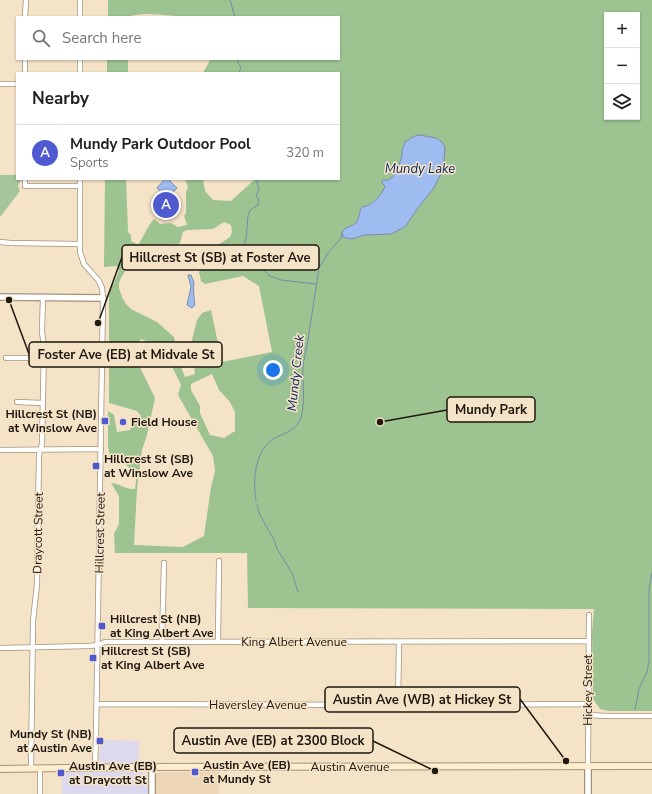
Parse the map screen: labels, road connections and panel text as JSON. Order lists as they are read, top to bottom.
{
  "streets": {
    "main road": ["Austin Avenue"],
    "street": [
      "Draycott Street",
      "Hillcrest Street",
      "King Albert Avenue",
      "Hickey Street",
      "Haversley Avenue"
    ]
  },
  "crossings": [
    ["Draycott Street", "King Albert Avenue"],
    ["Draycott Street", "Austin Avenue"],
    ["Hillcrest Street", "King Albert Avenue"],
    ["Hillcrest Street", "Haversley Avenue"],
    ["Hillcrest Street", "Austin Avenue"],
    ["King Albert Avenue", "Hickey Street"],
    ["Hickey Street", "Haversley Avenue"],
    ["Hickey Street", "Austin Avenue"]
  ],
  "water": ["Mundy Lake", "Mundy Creek"],
  "places": {
    "other": [
      "Foster Ave (EB) at Midvale St",
      "Hillcrest St (SB) at Foster Ave",
      "Field House",
      "Mundy Park",
      "Austin Ave (WB) at Hickey St",
      "Austin Ave (EB) at 2300 Block"
    ],
    "transit": [
      "Hillcrest St (NB) at Winslow Ave",
      "Hillcrest St (SB) at Winslow Ave",
      "Hillcrest St (NB) at King Albert Ave",
      "Hillcrest St (SB) at King Albert Ave",
      "Mundy St (NB) at Austin Ave",
      "Austin Ave (EB) at Mundy St",
      "Austin Ave (EB) at Draycott St"
    ]
  },
  "page": {
    "map_buttons": ["+", "−"],
    "search": "Search here",
    "heading": "Nearby",
    "list": [
      {
        "mark": "A",
        "name": "Mundy Park Outdoor Pool",
        "note": "Sports",
        "value": "320 m"
      }
    ],
    "pins": "A"
  }
}
